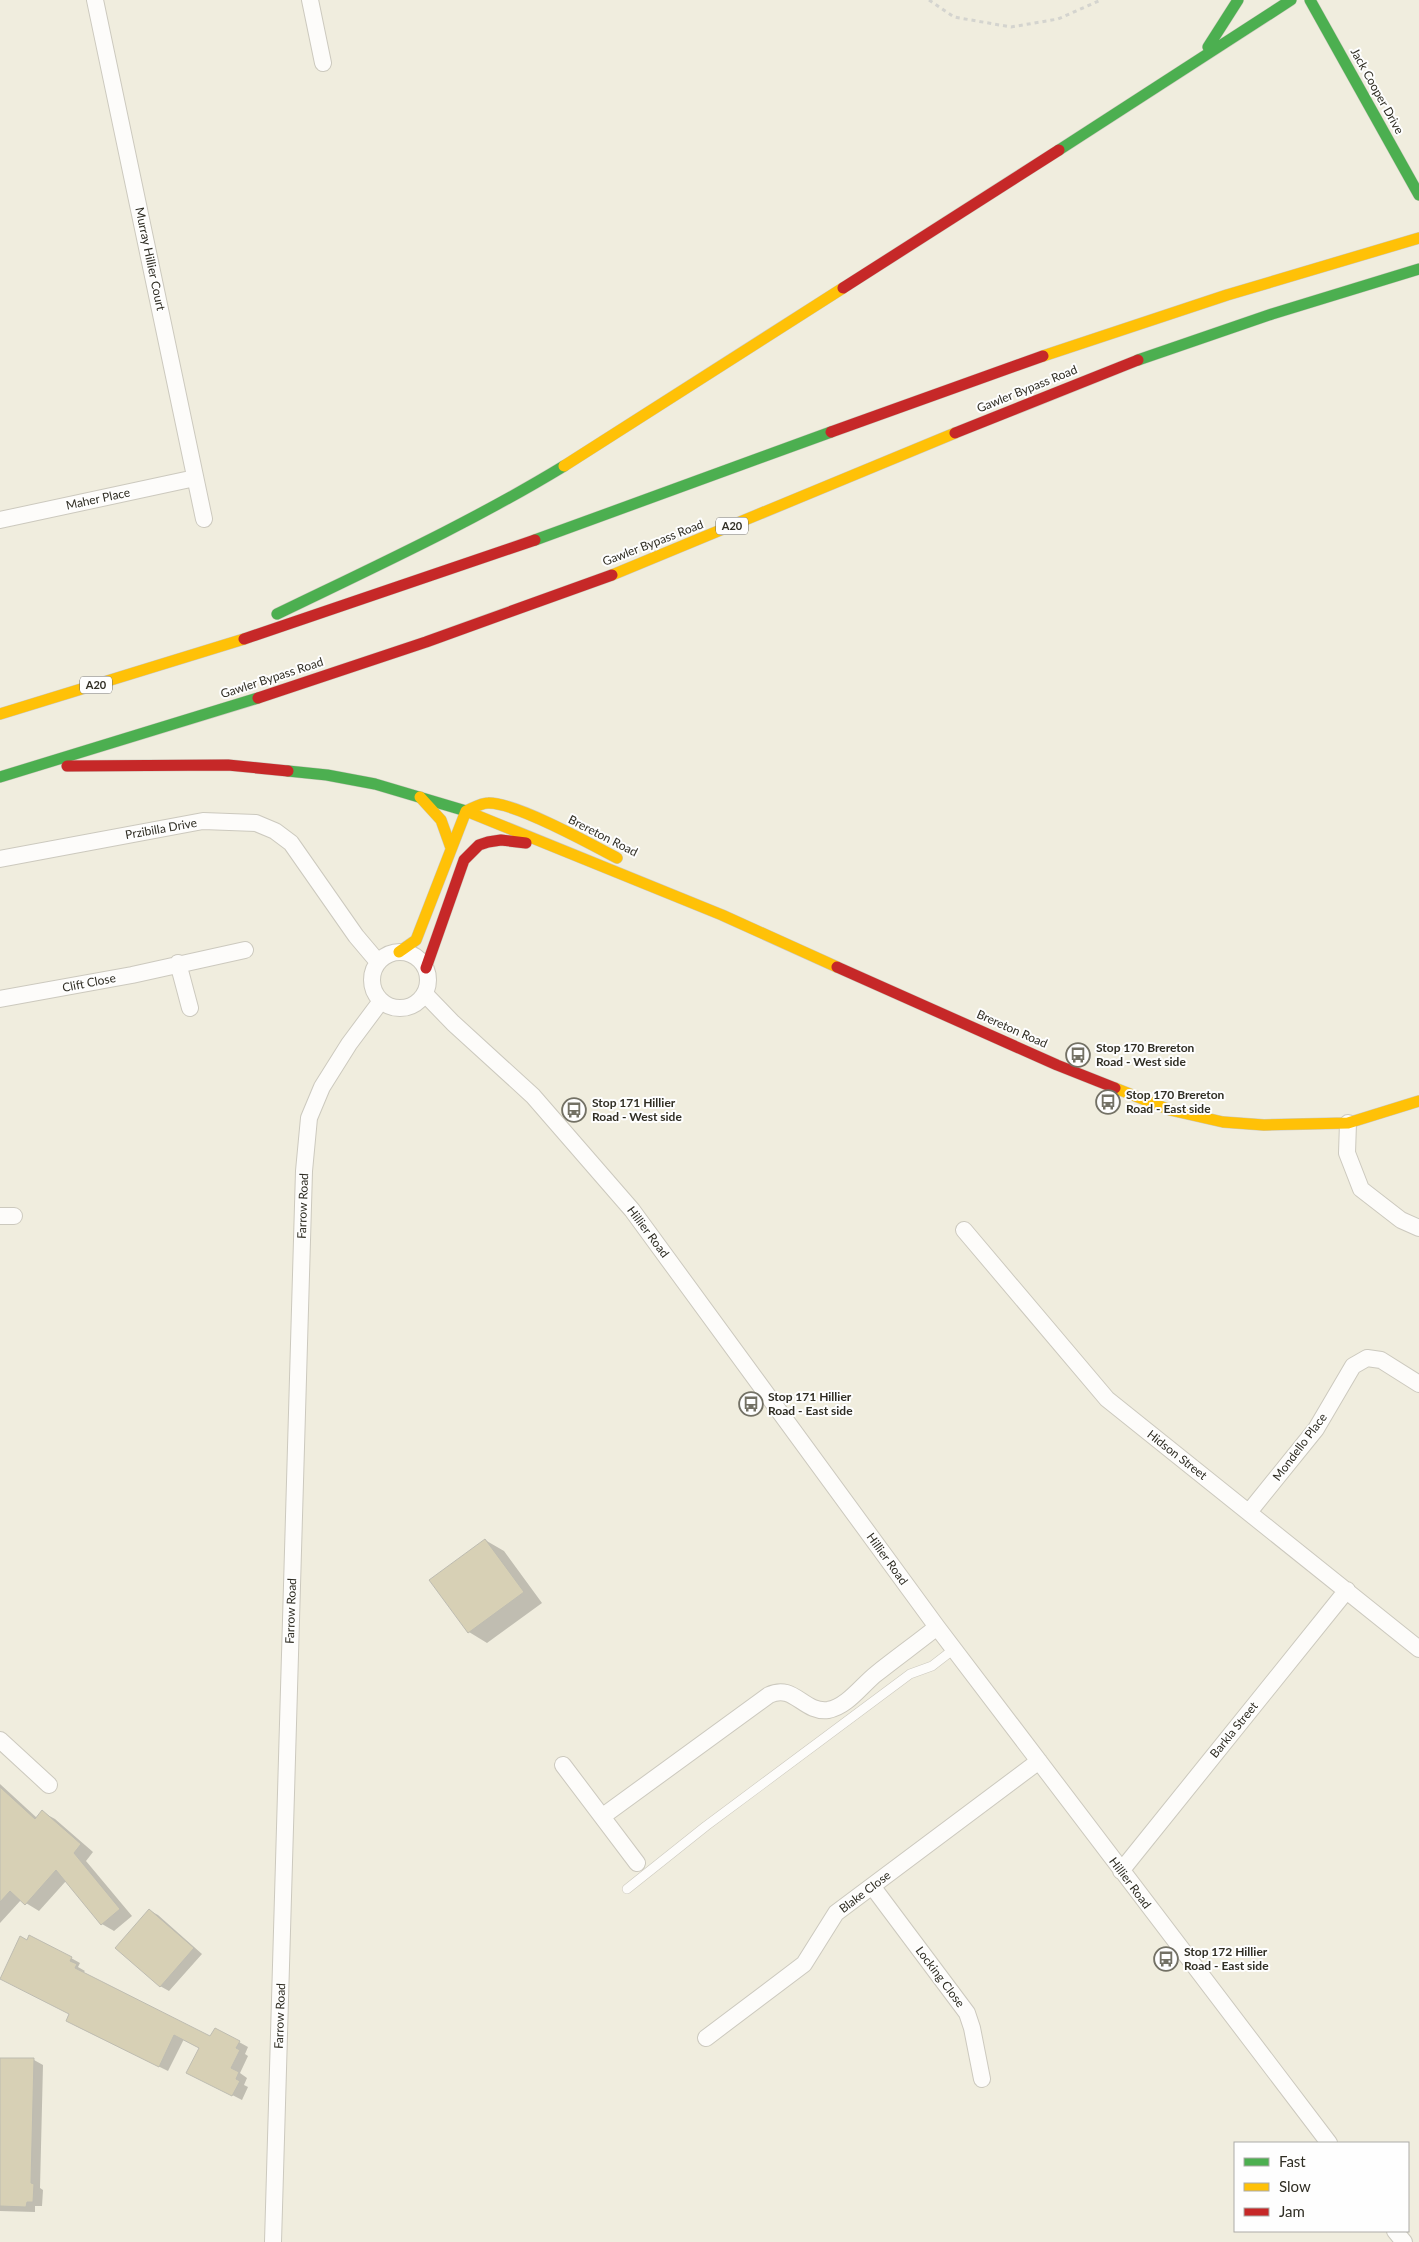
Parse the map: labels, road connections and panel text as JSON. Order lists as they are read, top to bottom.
{
  "streets": {
    "main road": [
      "Jack Cooper Drive",
      "Gawler Bypass Road",
      "A20",
      "Brereton Road"
    ],
    "street": [
      "Murray Hillier Court",
      "Maher Place",
      "Przibilla Drive",
      "Clift Close",
      "Farrow Road",
      "Hillier Road",
      "Mondello Place",
      "Hidson Street",
      "Barkla Street",
      "Blake Close",
      "Locking Close"
    ]
  },
  "crossings": [
    ["Murray Hillier Court", "Maher Place"],
    ["Przibilla Drive", "Brereton Road"],
    ["Przibilla Drive", "Farrow Road"],
    ["Przibilla Drive", "Hillier Road"],
    ["Brereton Road", "Farrow Road"],
    ["Brereton Road", "Hillier Road"],
    ["Farrow Road", "Hillier Road"],
    ["Hillier Road", "Barkla Street"],
    ["Hillier Road", "Blake Close"],
    ["Mondello Place", "Hidson Street"],
    ["Hidson Street", "Barkla Street"],
    ["Blake Close", "Locking Close"]
  ],
  "places": {
    "bus stop": [
      "Stop 170 Brereton Road - West side",
      "Stop 170 Brereton Road - East side",
      "Stop 171 Hillier Road - West side",
      "Stop 171 Hillier Road - East side",
      "Stop 172 Hillier Road - East side"
    ]
  },
  "legend": ["Fast", "Slow", "Jam"]
}
